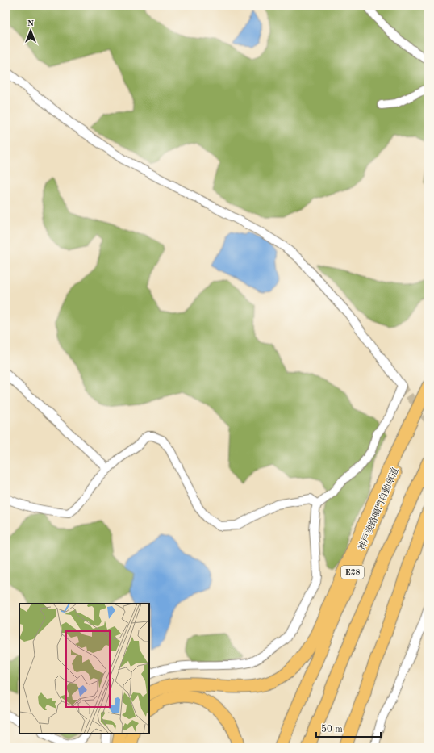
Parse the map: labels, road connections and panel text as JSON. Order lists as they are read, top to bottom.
{
  "streets": {
    "highway": ["神戸淡路鳴門自動車道", "E28"]
  },
  "scale_bar": "50 m",
  "north": "top"
}
